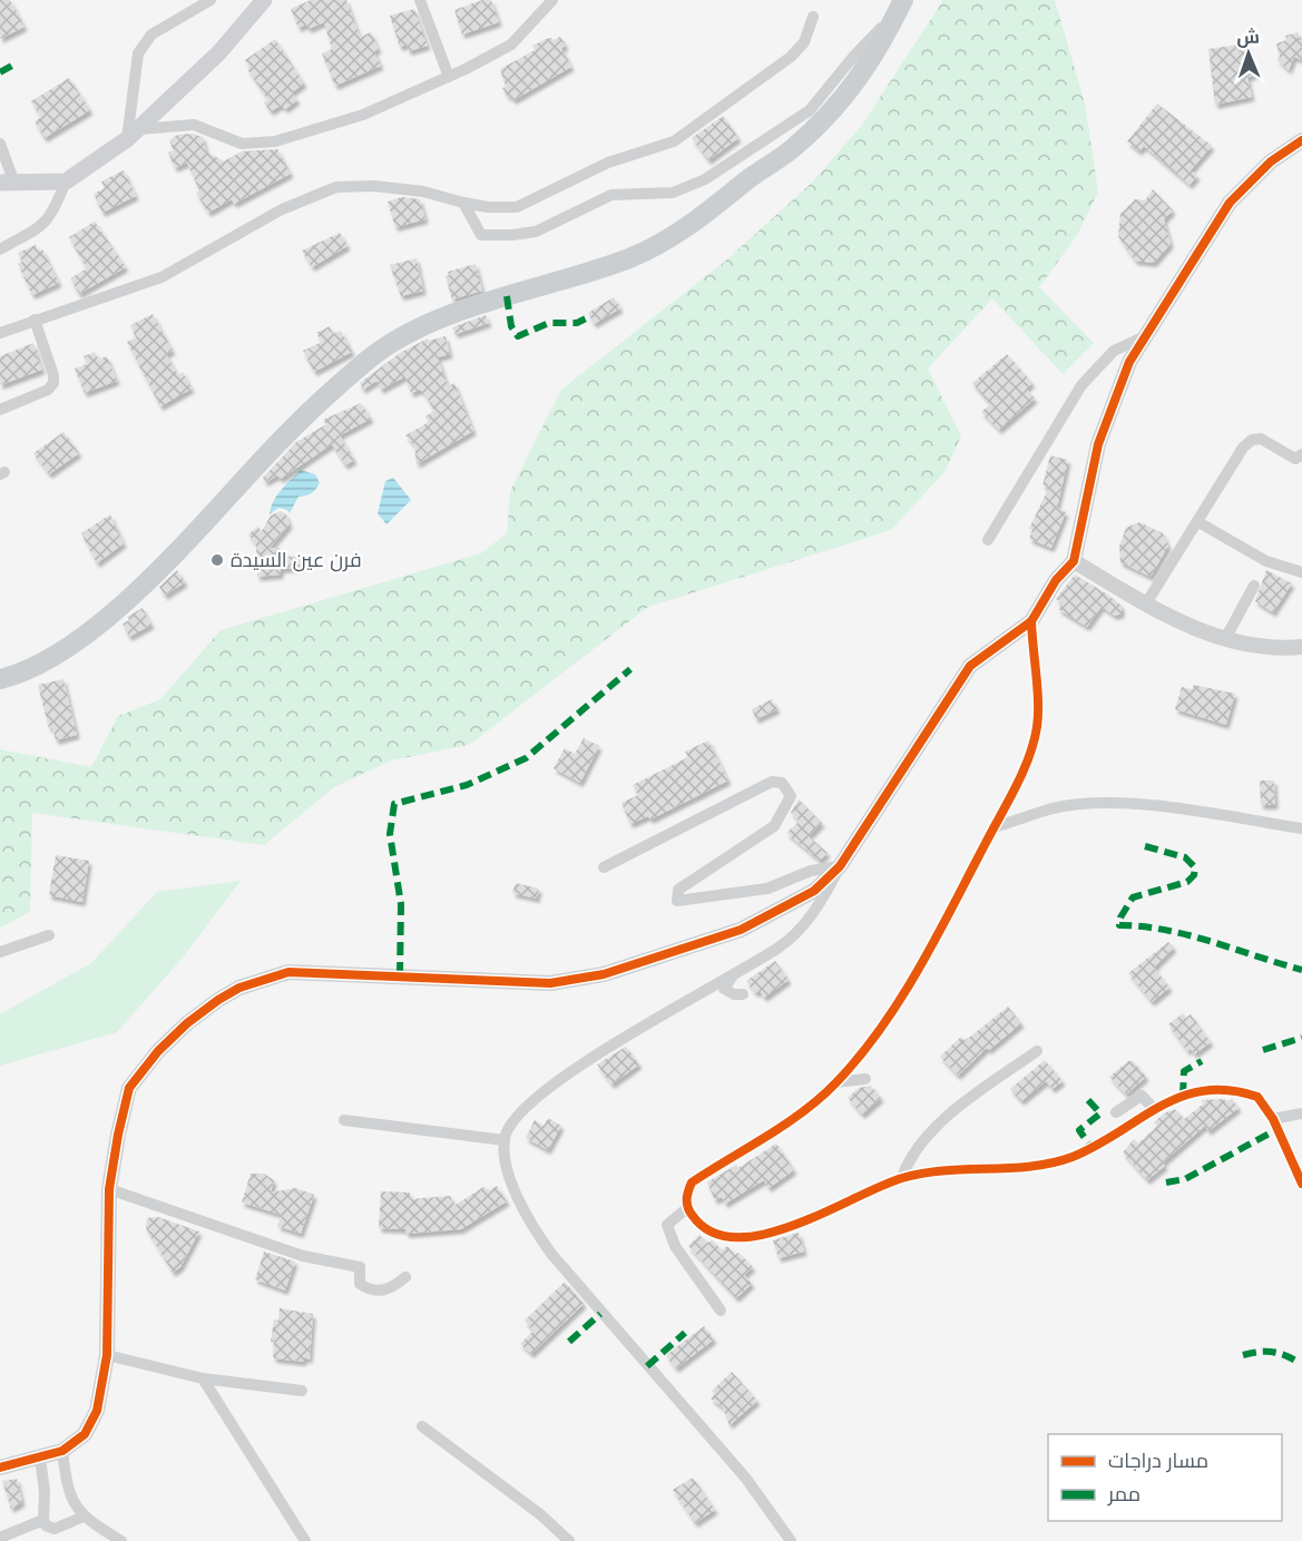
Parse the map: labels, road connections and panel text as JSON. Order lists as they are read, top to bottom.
{
  "places": ["فرن عين السيدة"],
  "legend": ["مسار دراجات", "ممر"],
  "north": "top"
}
